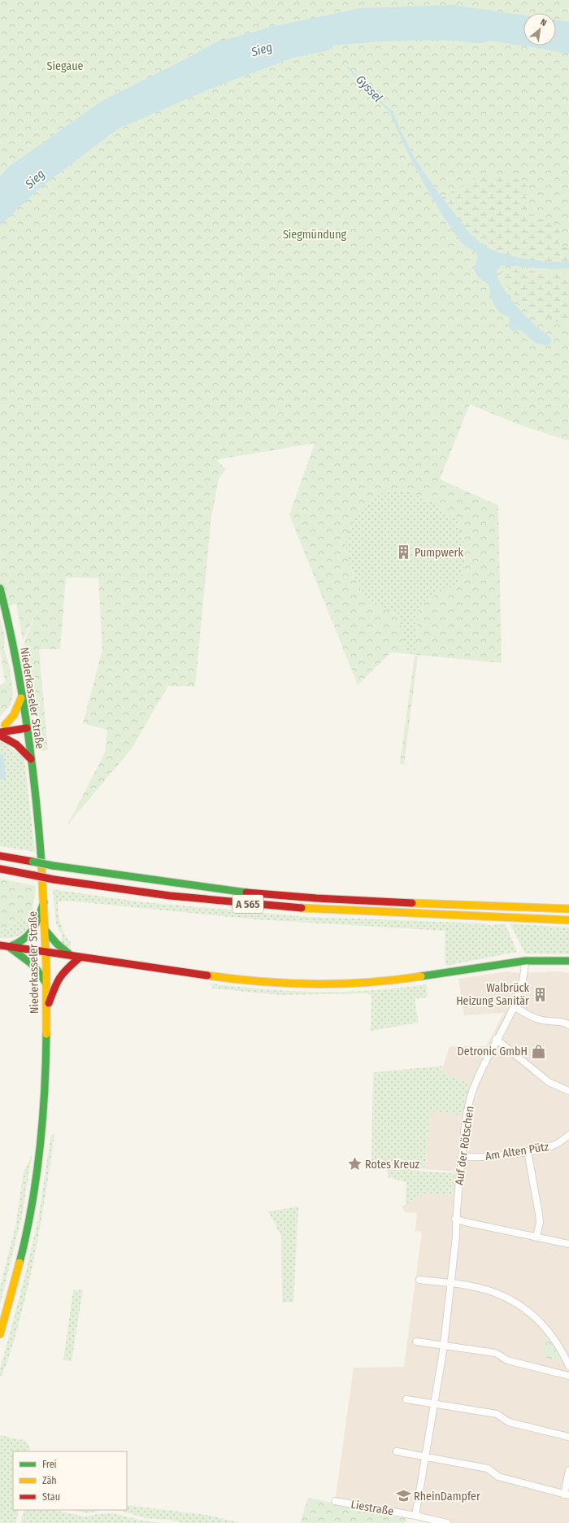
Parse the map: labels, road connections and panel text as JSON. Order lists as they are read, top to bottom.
{
  "streets": {
    "main road": ["Niederkasseler Straße", "A 565"],
    "street": ["Auf der Rötschen", "Am Alten Pütz", "Liestraße"]
  },
  "crossings": [
    ["Auf der Rötschen", "Am Alten Pütz"],
    ["Auf der Rötschen", "Liestraße"]
  ],
  "water": ["Sieg", "Gyssel"],
  "parks": ["Siegaue", "Siegmündung"],
  "places": {
    "building": ["Pumpwerk", "Walbrück Heizung Sanitär"],
    "shop": ["Detronic GmbH"],
    "place": ["Rotes Kreuz"],
    "school or university": ["RheinDampfer"]
  },
  "legend": ["Frei", "Zäh", "Stau"],
  "north": "top right"
}
